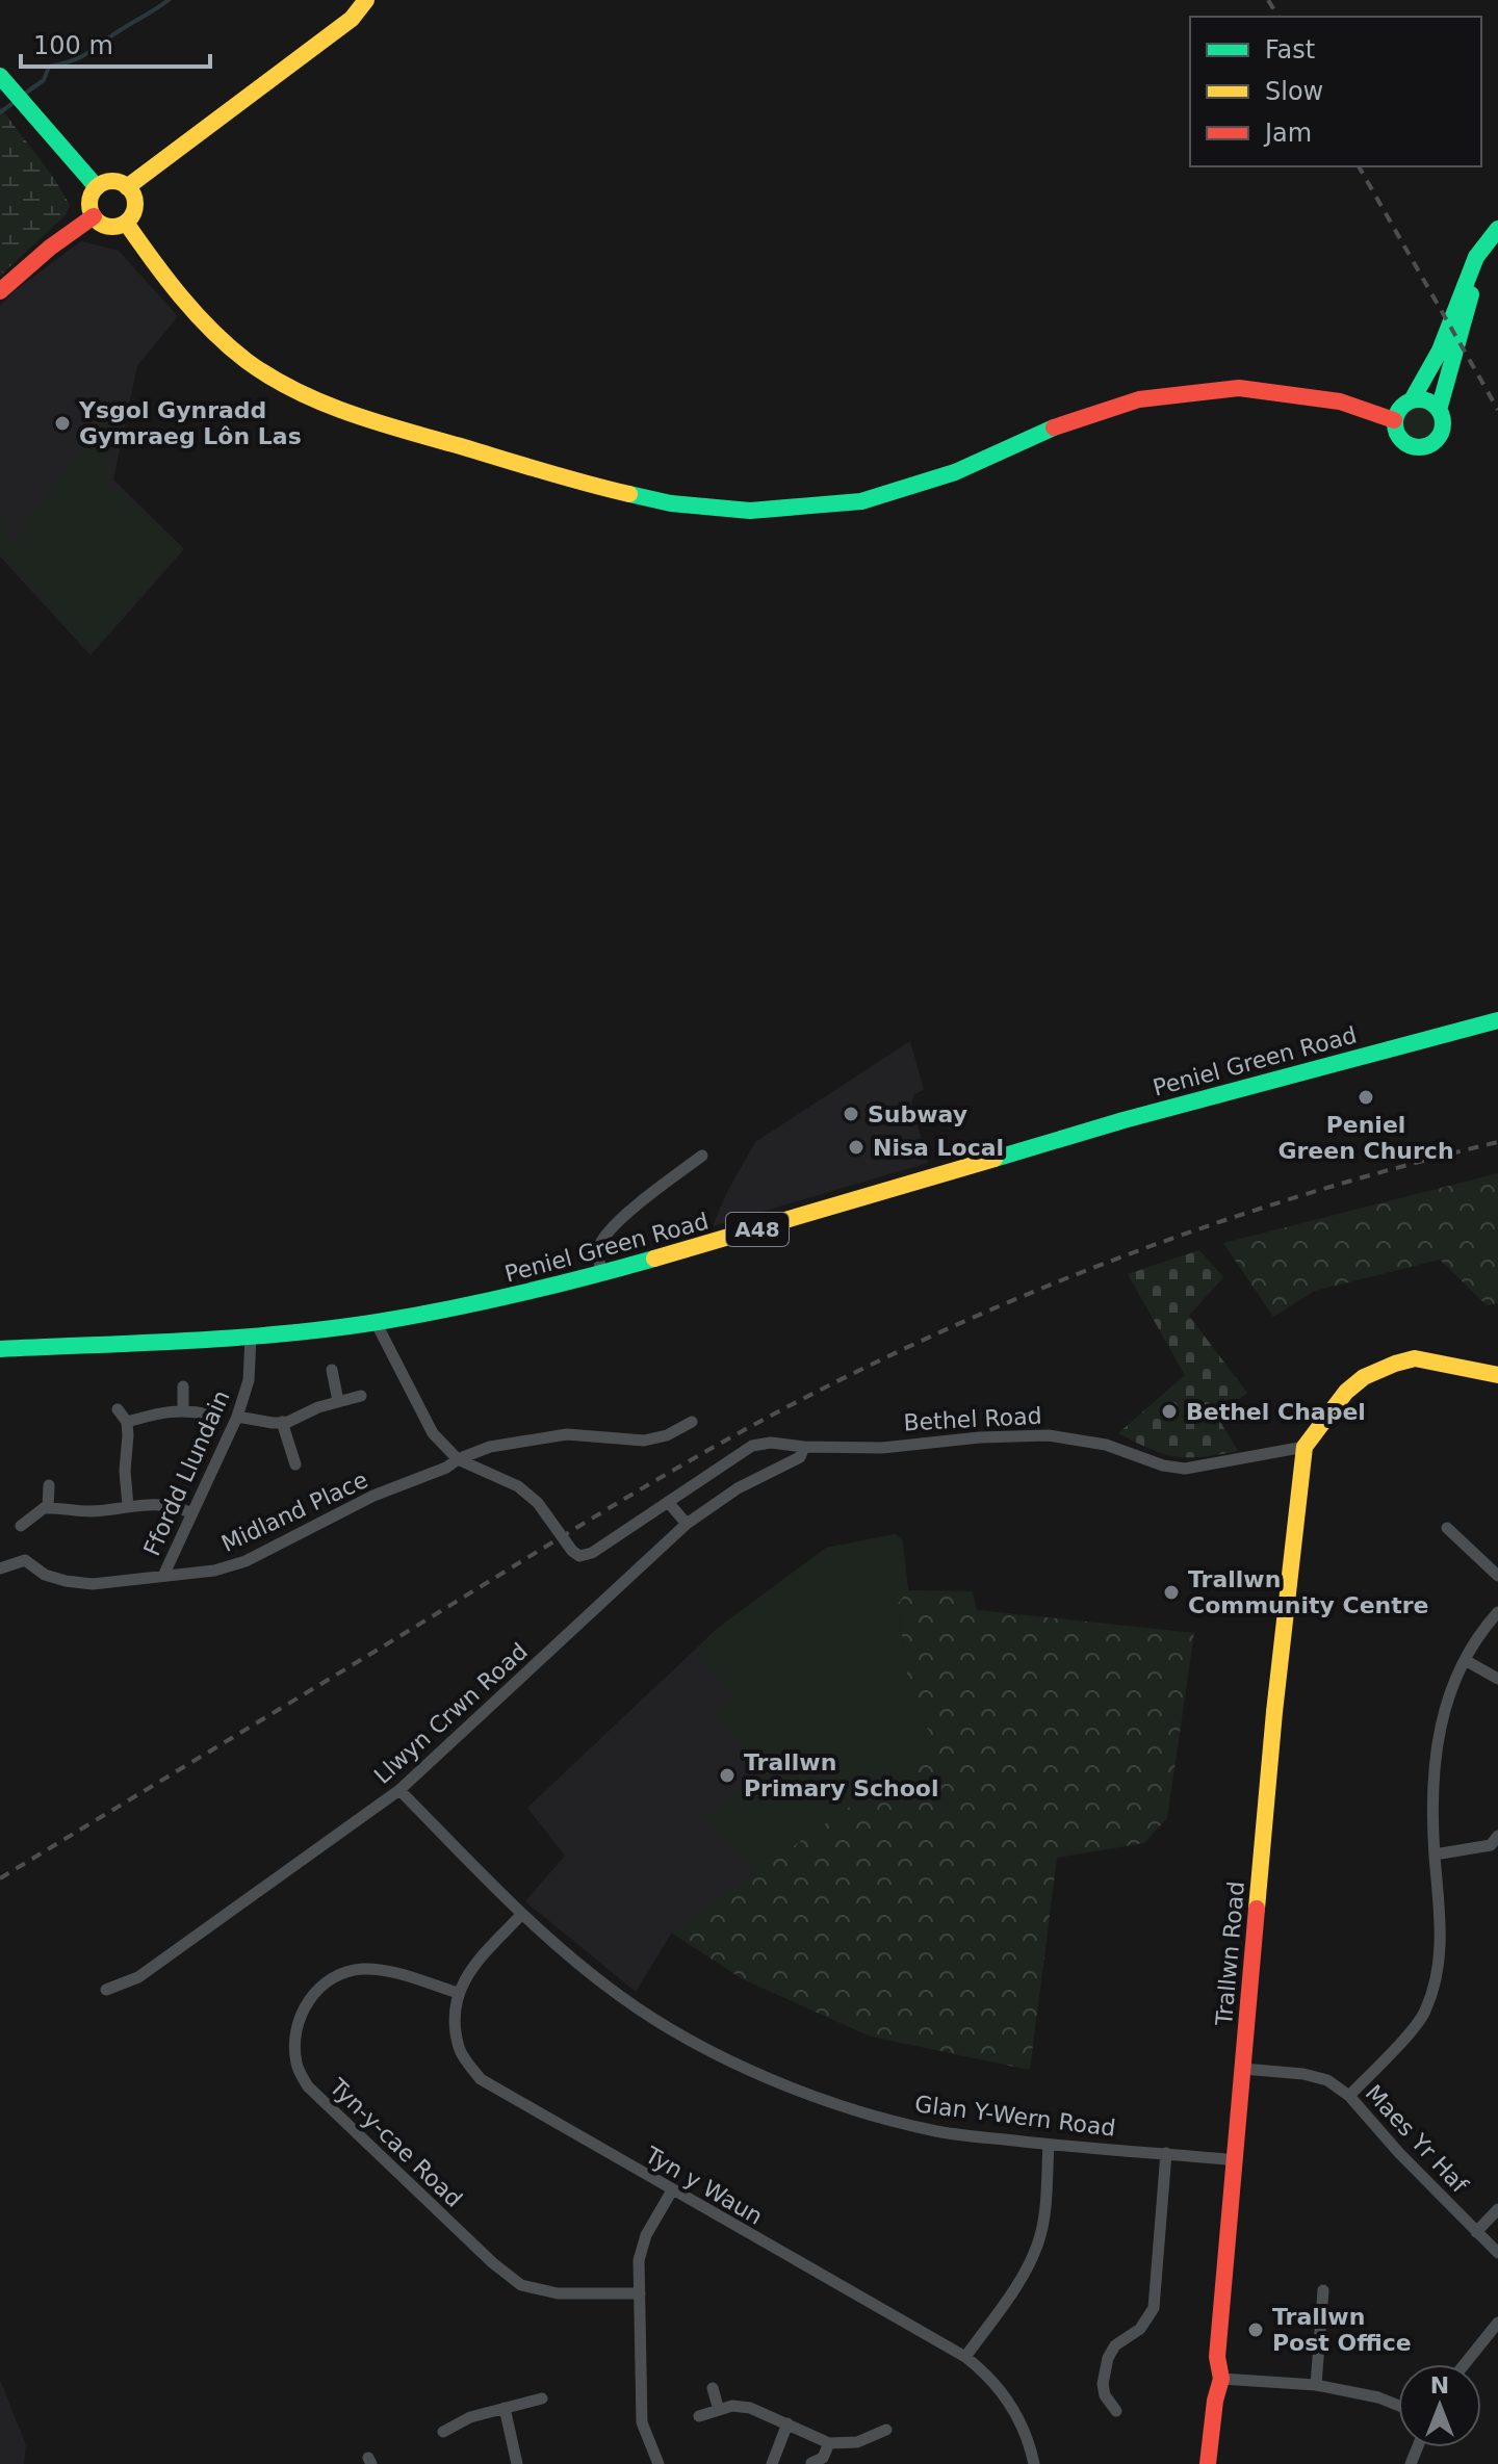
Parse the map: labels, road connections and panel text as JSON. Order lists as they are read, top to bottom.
{
  "streets": {
    "main road": ["Peniel Green Road", "A48", "Trallwn Road"],
    "street": [
      "Bethel Road",
      "Ffordd Llundain",
      "Midland Place",
      "Llwyn Crwn Road",
      "Glan Y-Wern Road",
      "Maes Yr Haf",
      "Tyn-y-cae Road",
      "Tyn y Waun"
    ]
  },
  "crossings": [
    ["Peniel Green Road", "Ffordd Llundain"],
    ["Bethel Road", "Midland Place"],
    ["Bethel Road", "Llwyn Crwn Road"],
    ["Bethel Road", "Trallwn Road"],
    ["Ffordd Llundain", "Midland Place"],
    ["Llwyn Crwn Road", "Glan Y-Wern Road"],
    ["Trallwn Road", "Glan Y-Wern Road"],
    ["Trallwn Road", "Maes Yr Haf"],
    ["Tyn-y-cae Road", "Tyn y Waun"]
  ],
  "places": [
    "Ysgol Gynradd Gymraeg Lôn Las",
    "Peniel Green Church",
    "Subway",
    "Nisa Local",
    "Bethel Chapel",
    "Trallwn Community Centre",
    "Trallwn Primary School",
    "Trallwn Post Office"
  ],
  "legend": ["Fast", "Slow", "Jam"],
  "scale_bar": "100 m",
  "north": "top"
}
